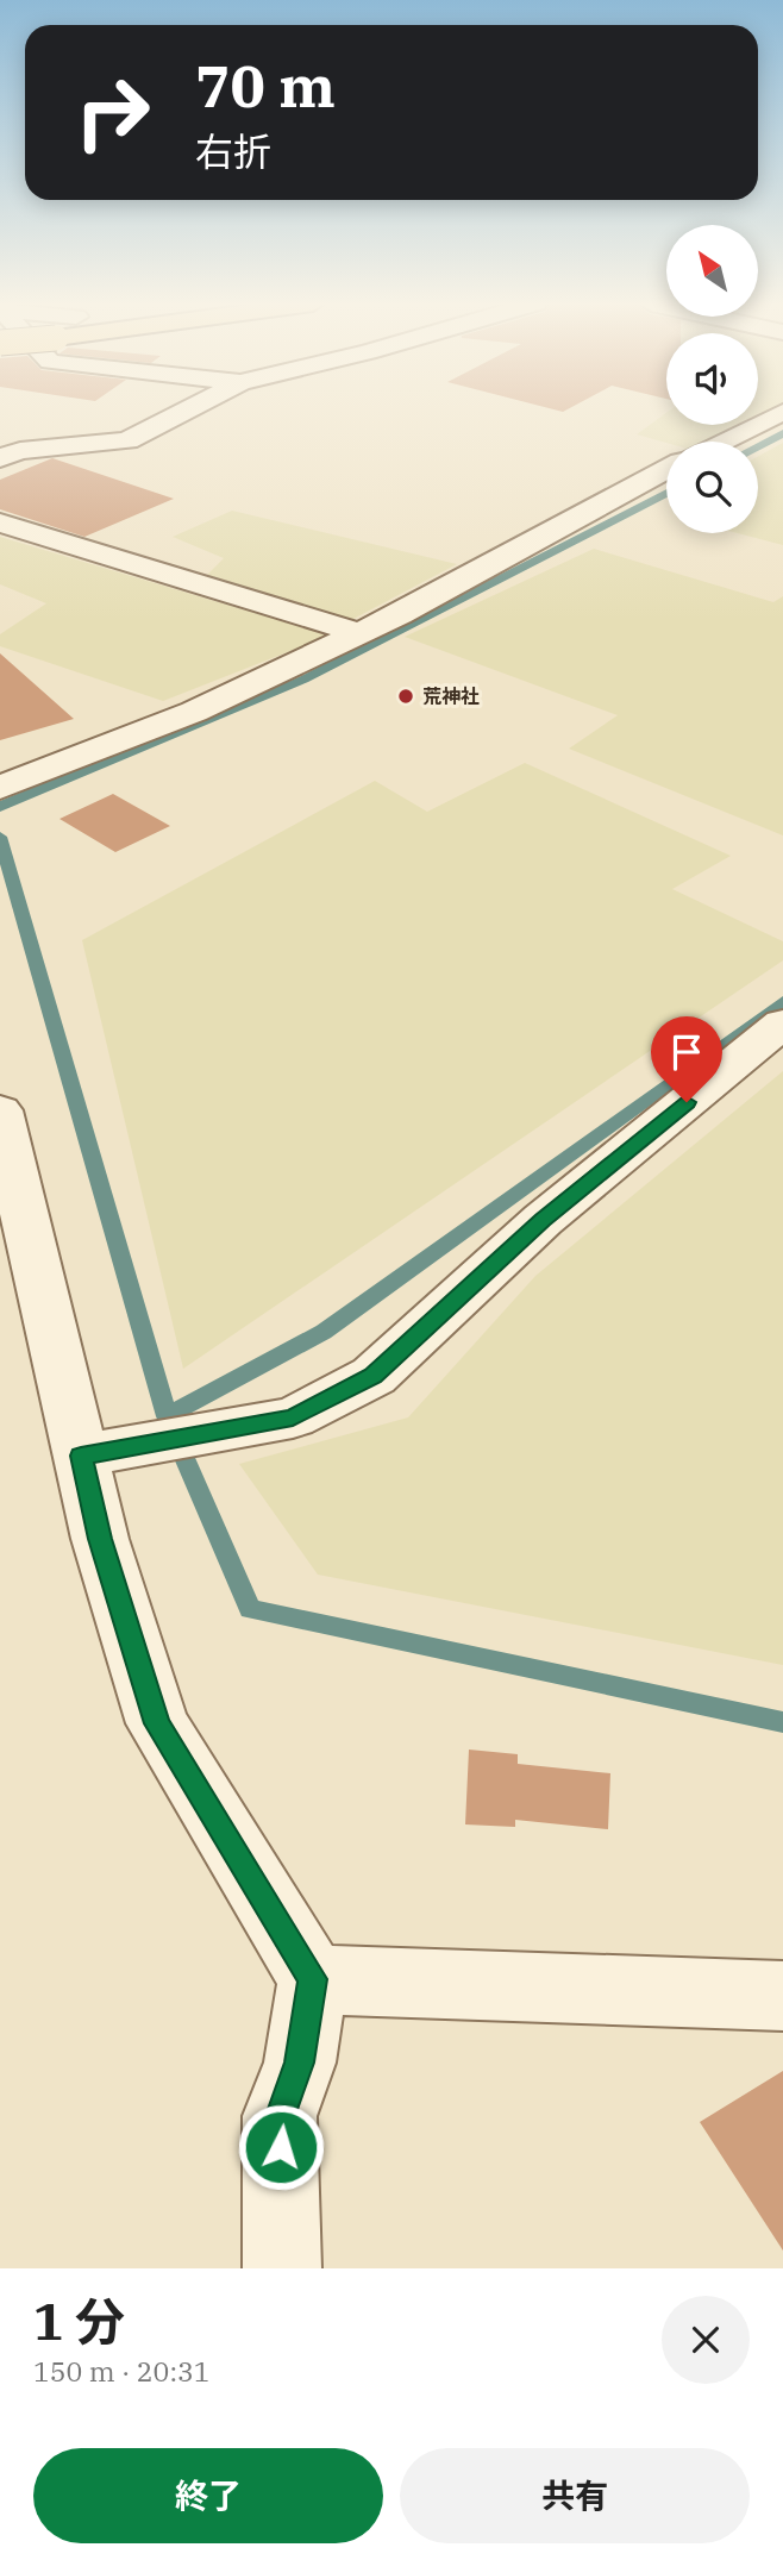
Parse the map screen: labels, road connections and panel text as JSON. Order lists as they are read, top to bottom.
{
  "places": ["荒神社"],
  "north": "top left",
  "page": {
    "turn": ["70 m", "右折"],
    "heading": ["1 分", "150 m · 20:31"],
    "buttons": ["終了", "共有"]
  }
}
